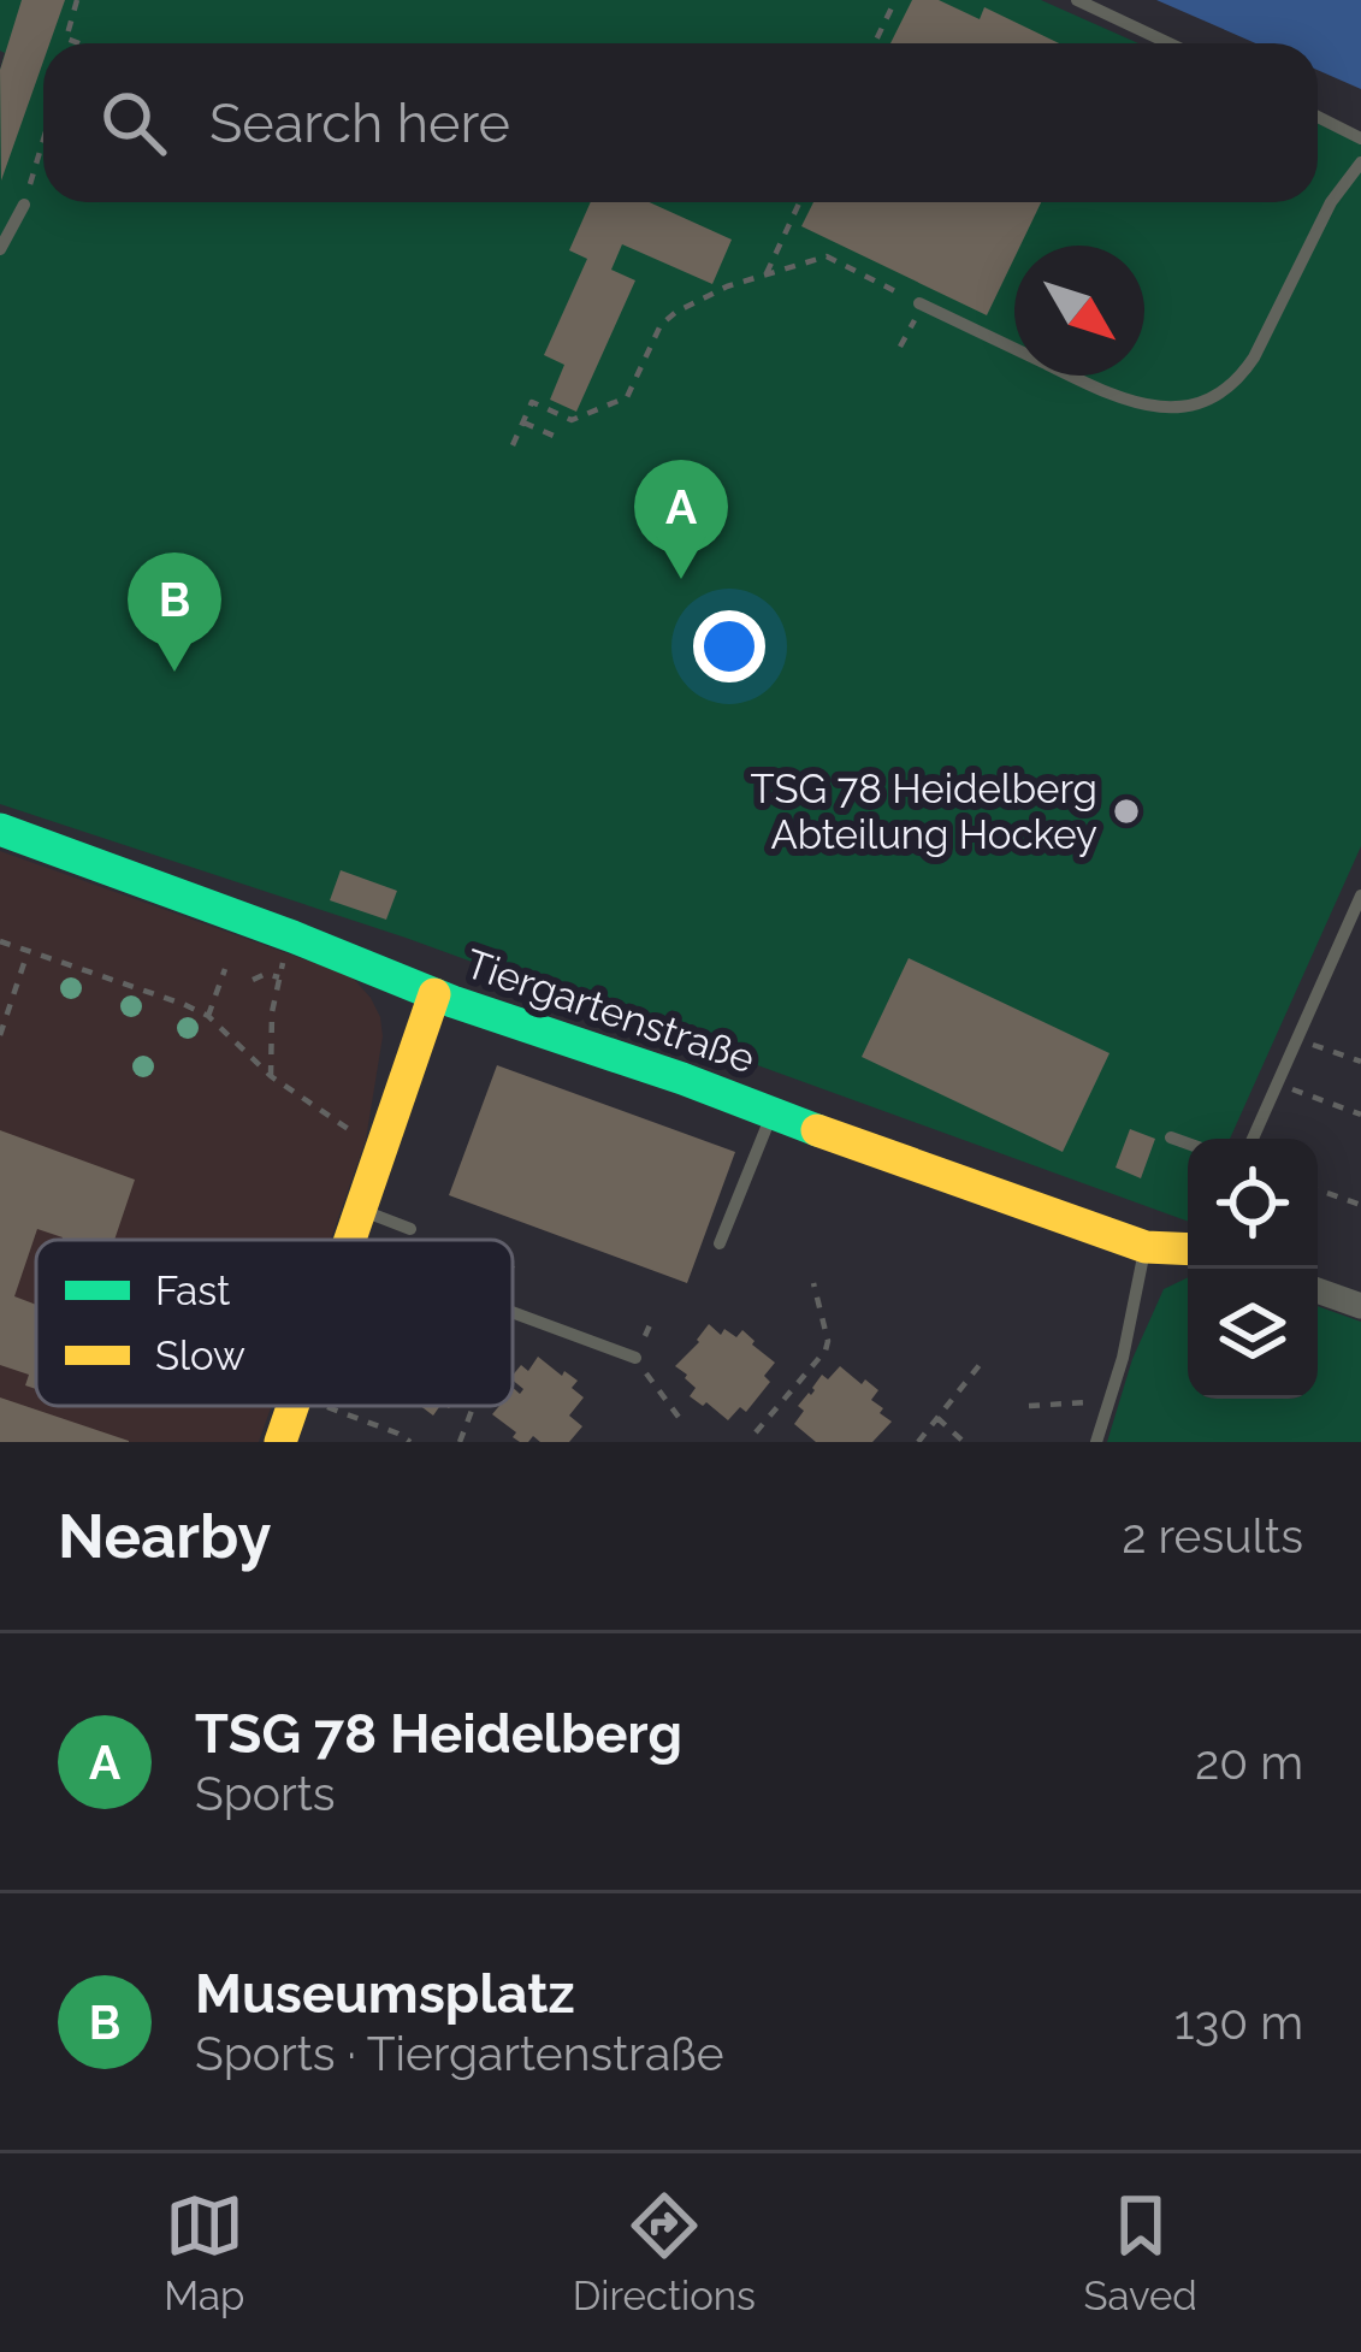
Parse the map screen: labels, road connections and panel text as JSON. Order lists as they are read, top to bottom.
{
  "streets": {
    "street": ["Tiergartenstraße"]
  },
  "places": ["TSG 78 Heidelberg Abteilung Hockey"],
  "legend": ["Fast", "Slow"],
  "north": "bottom right",
  "page": {
    "search": "Search here",
    "pins": ["A", "B"],
    "heading": ["Nearby", "2 results"],
    "list": [
      {
        "mark": "A",
        "name": "TSG 78 Heidelberg",
        "note": "Sports",
        "value": "20 m"
      },
      {
        "mark": "B",
        "name": "Museumsplatz",
        "note": "Sports · Tiergartenstraße",
        "value": "130 m"
      }
    ],
    "nav": ["Map", "Directions", "Saved"]
  }
}
